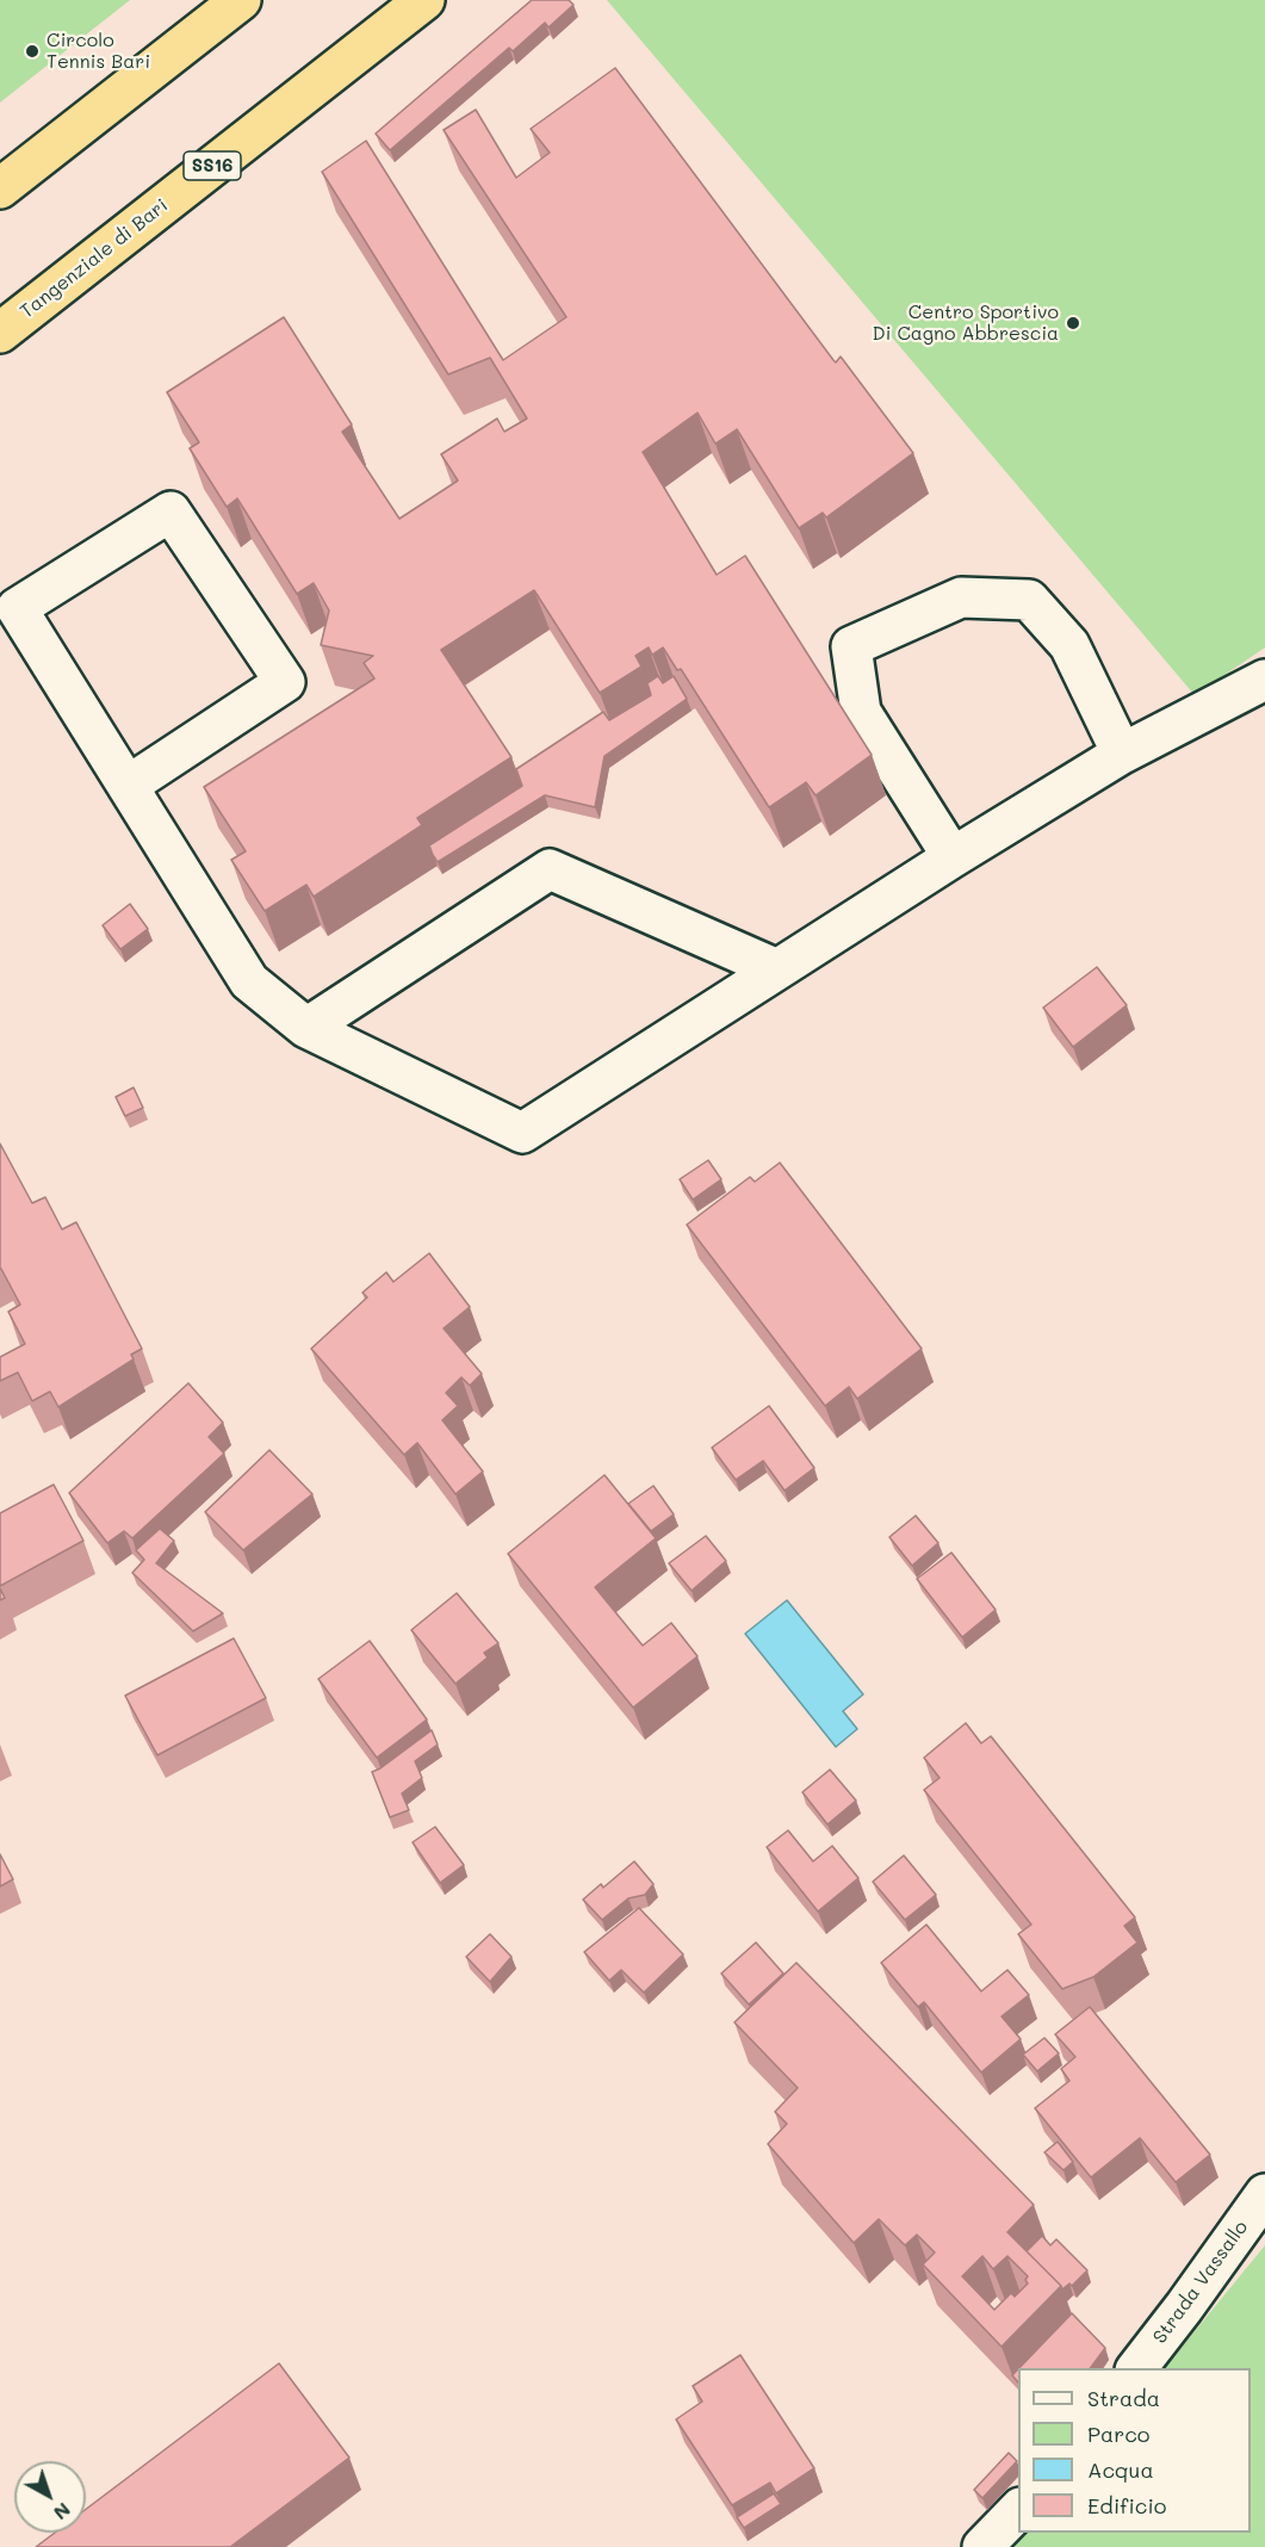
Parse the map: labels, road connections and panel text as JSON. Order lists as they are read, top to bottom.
{
  "streets": {
    "highway": ["SS16", "Tangenziale di Bari"],
    "street": ["Strada Vassallo"]
  },
  "places": ["Circolo Tennis Bari", "Centro Sportivo Di Cagno Abbrescia"],
  "legend": [
    "Strada",
    "Parco",
    "Acqua",
    "Edificio"
  ],
  "north": "bottom right"
}
